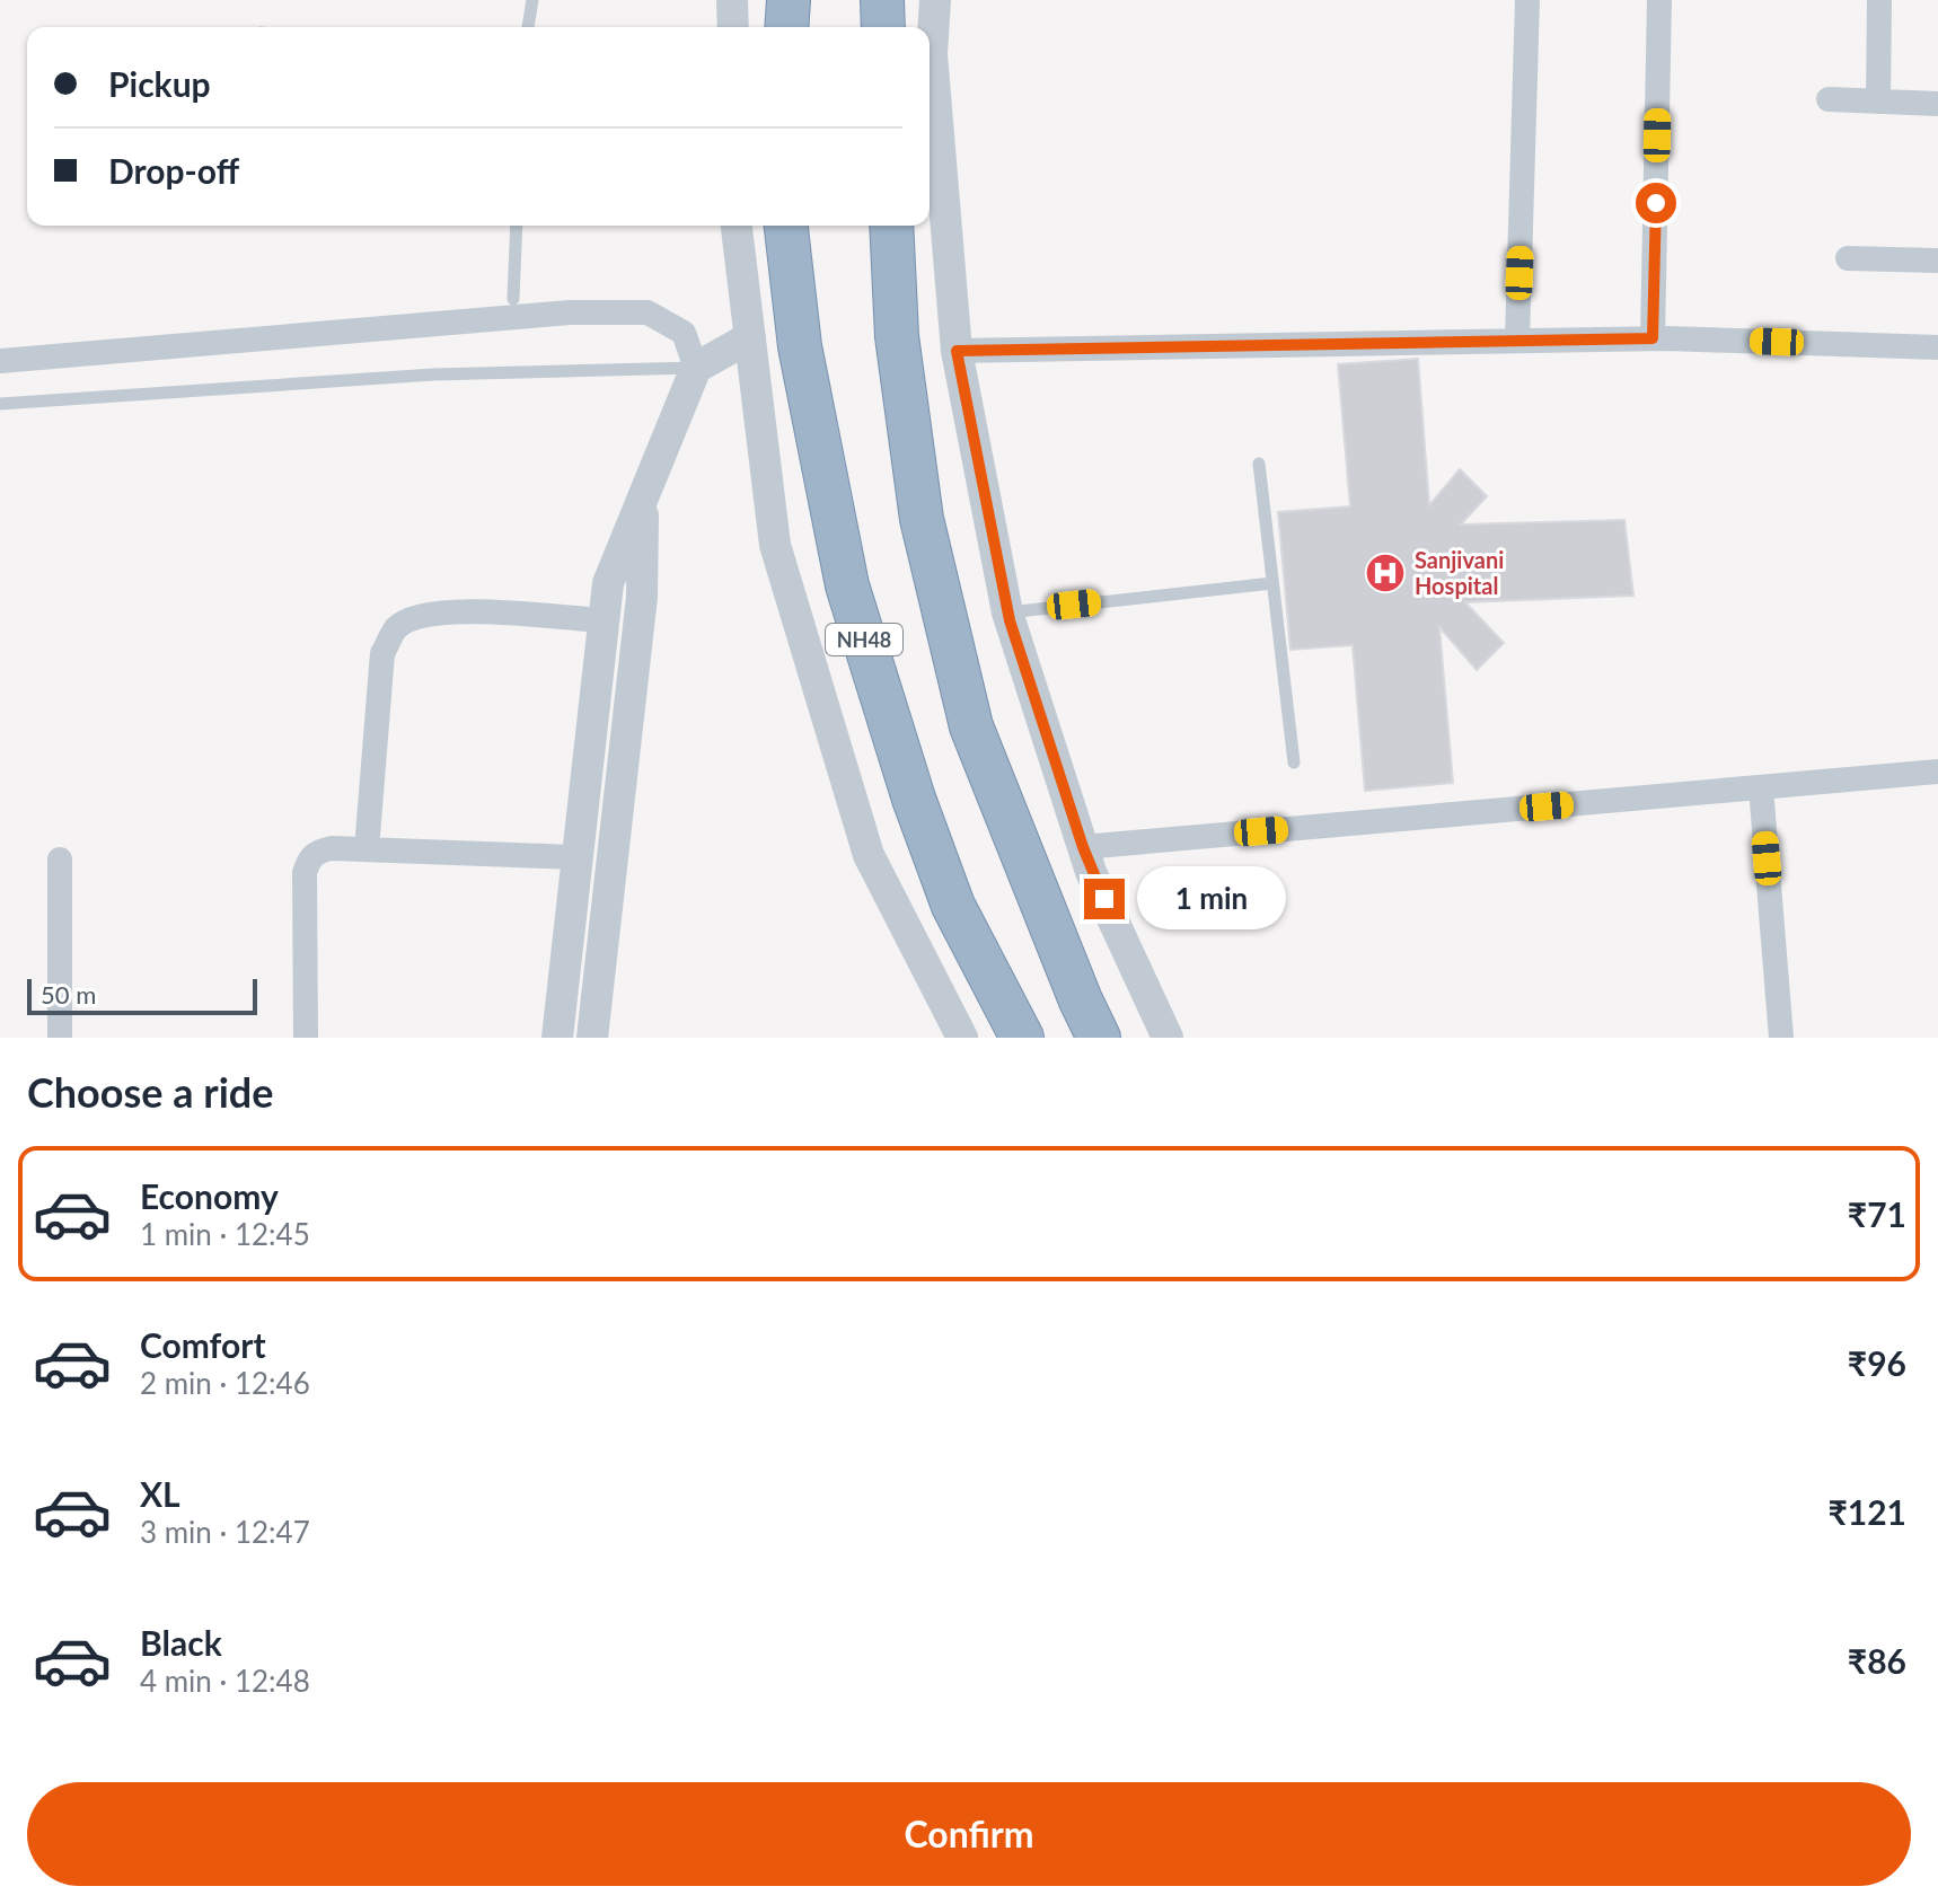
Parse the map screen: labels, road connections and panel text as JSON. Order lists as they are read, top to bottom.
{
  "streets": {
    "highway": ["NH48"]
  },
  "places": {
    "hospital": ["Sanjivani Hospital"]
  },
  "scale_bar": "50 m",
  "page": {
    "banner": ["Pickup", "Drop-off"],
    "bubble": "1 min",
    "scale": "50 m",
    "heading": "Choose a ride",
    "list": [
      {
        "name": "Economy",
        "note": "1 min · 12:45",
        "value": "₹71"
      },
      {
        "name": "Comfort",
        "note": "2 min · 12:46",
        "value": "₹96"
      },
      {
        "name": "XL",
        "note": "3 min · 12:47",
        "value": "₹121"
      },
      {
        "name": "Black",
        "note": "4 min · 12:48",
        "value": "₹86"
      }
    ],
    "buttons": "Confirm"
  }
}
